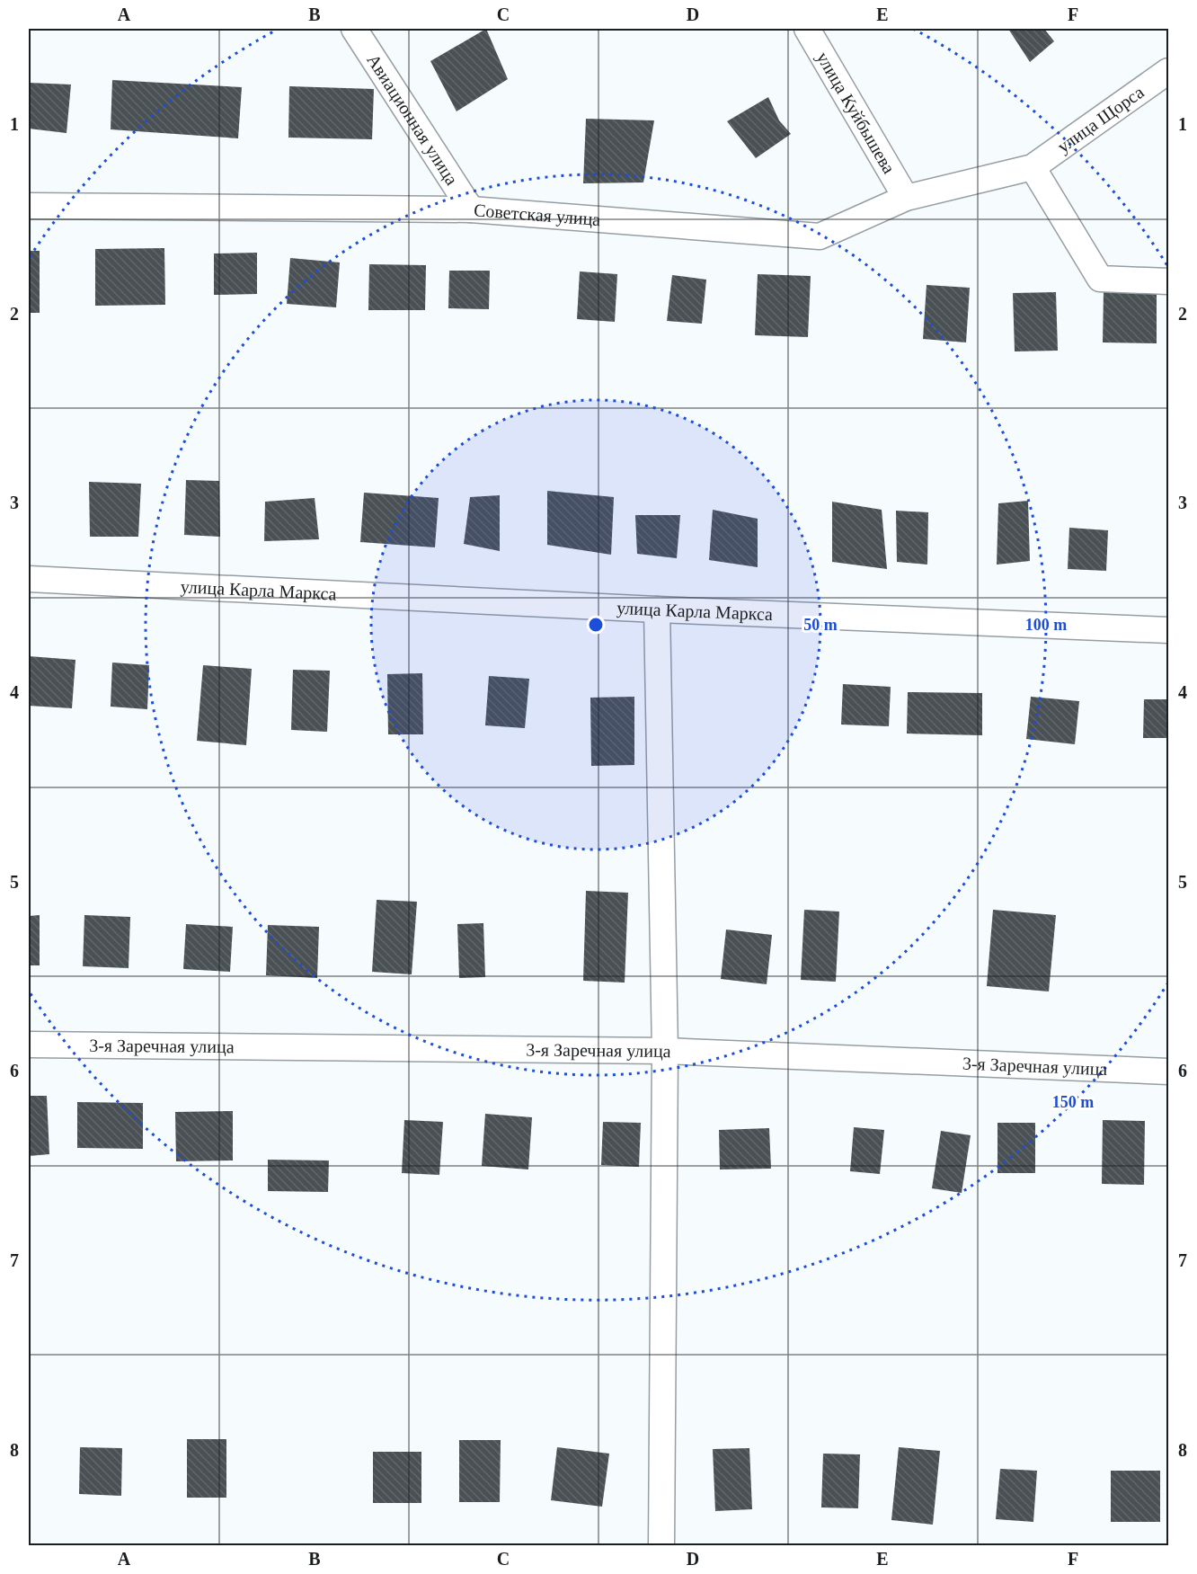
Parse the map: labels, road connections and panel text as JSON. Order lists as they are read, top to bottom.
{
  "streets": {
    "street": [
      "улица Куйбышева",
      "Авиационная улица",
      "улица Щорса",
      "Советская улица",
      "улица Карла Маркса",
      "3-я Заречная улица"
    ]
  },
  "crossings": [
    ["улица Куйбышева", "Советская улица"],
    ["Авиационная улица", "Советская улица"],
    ["улица Щорса", "Советская улица"]
  ],
  "grid": {
    "columns": [
      "A",
      "B",
      "C",
      "D",
      "E",
      "F"
    ],
    "rows": [
      "1",
      "2",
      "3",
      "4",
      "5",
      "6",
      "7",
      "8"
    ]
  },
  "rings": ["50 m", "100 m", "150 m"]
}
